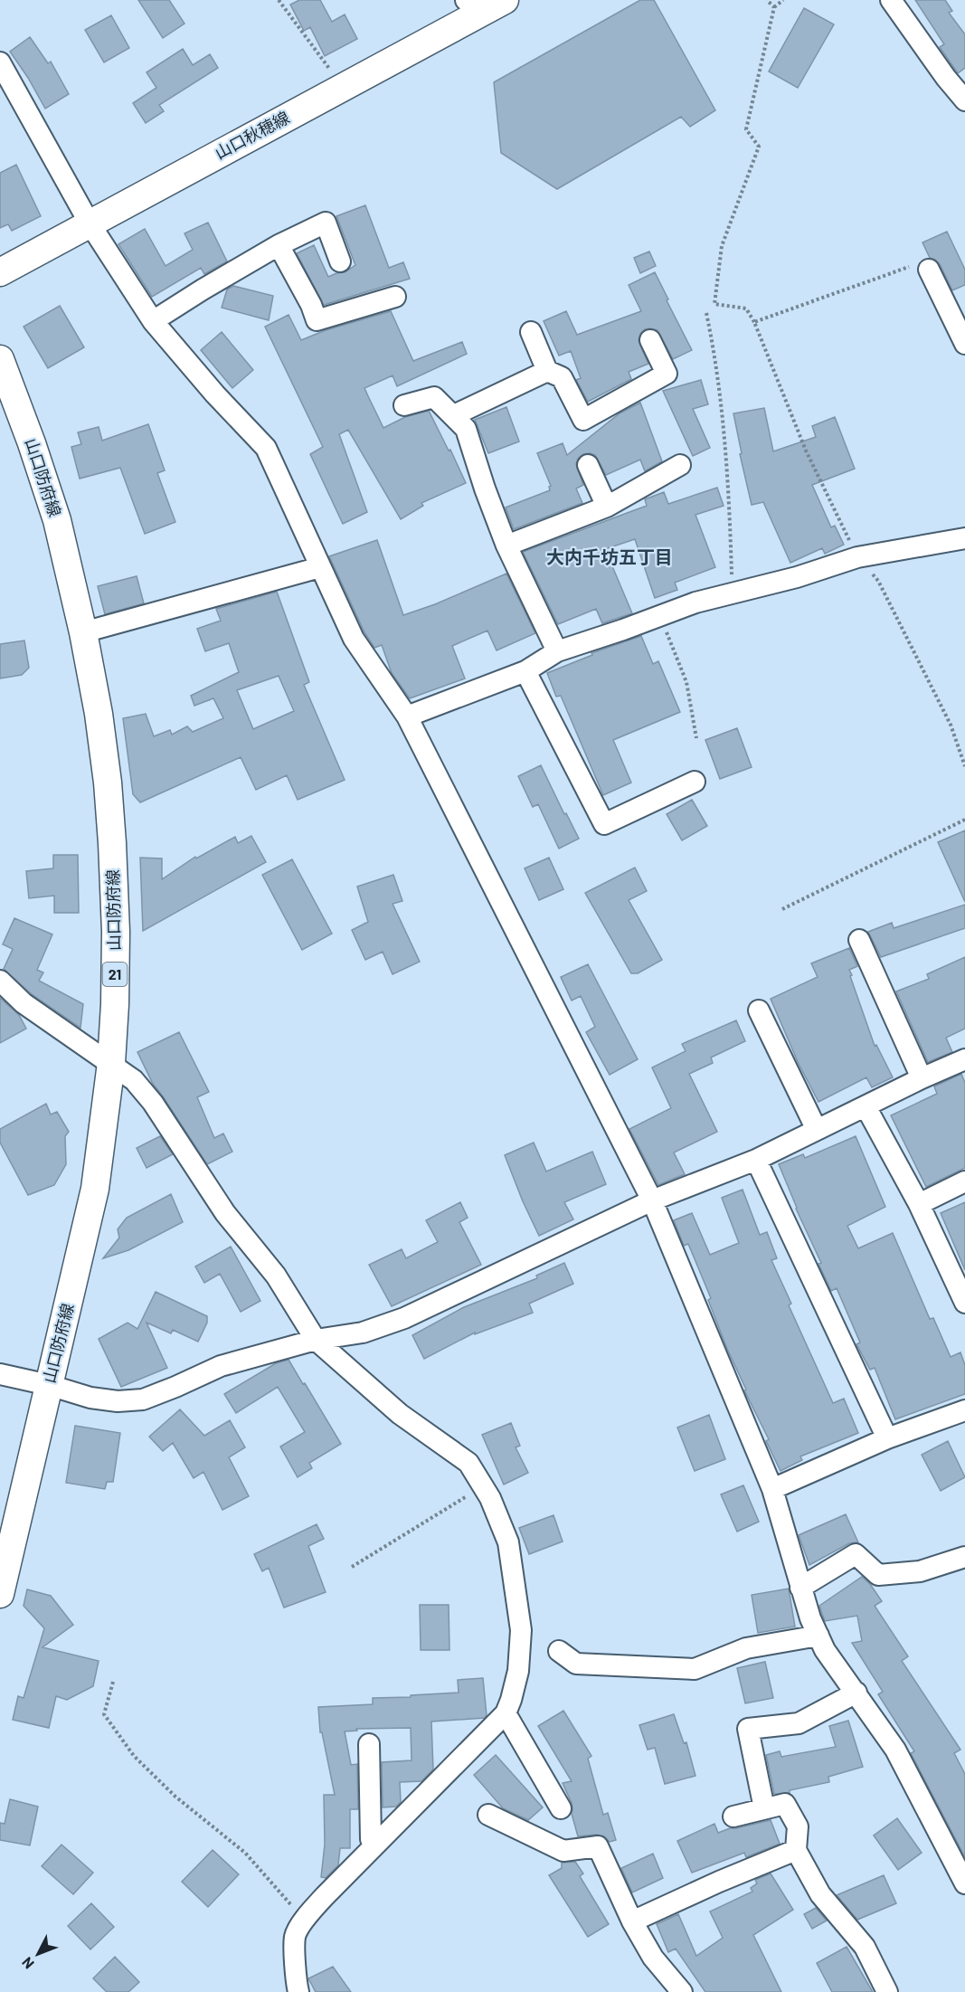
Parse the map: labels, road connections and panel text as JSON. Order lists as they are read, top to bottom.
{
  "streets": {
    "main road": ["山口秋穂線", "山口防府線", "21"]
  },
  "districts": ["大内千坊五丁目"],
  "north": "bottom left"
}
